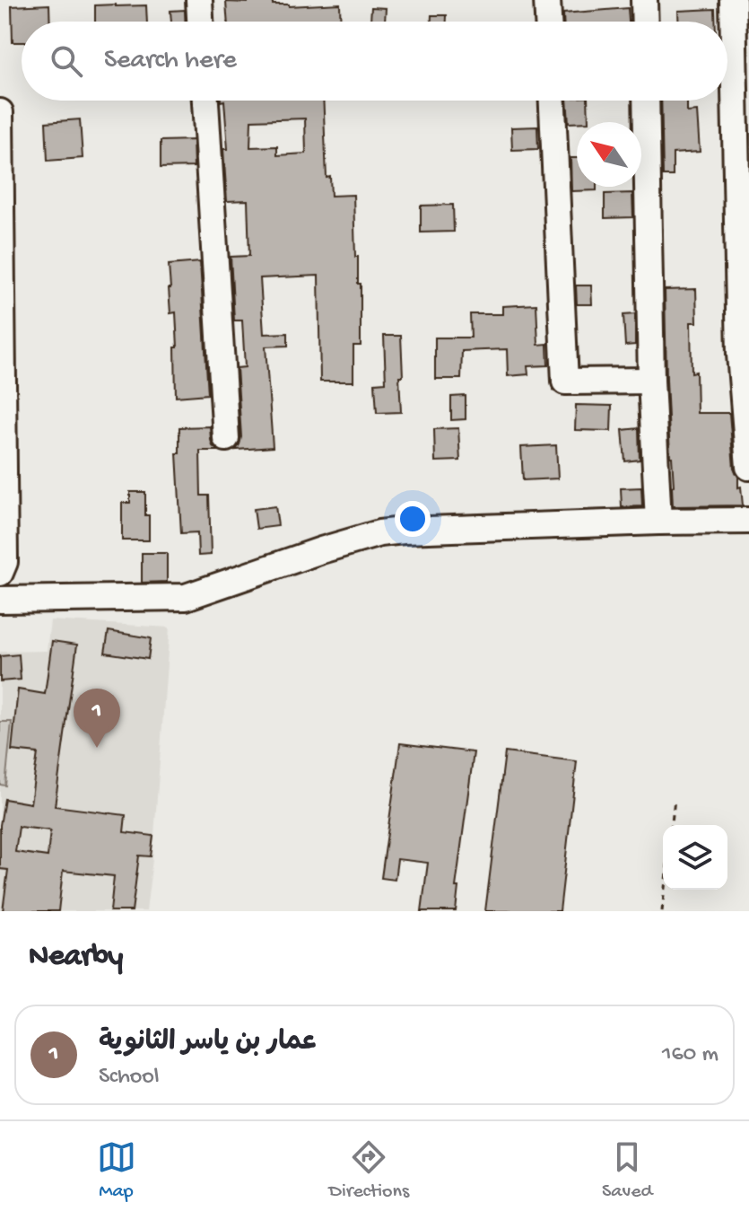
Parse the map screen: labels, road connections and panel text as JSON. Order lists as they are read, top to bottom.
{
  "north": "top left",
  "page": {
    "search": "Search here",
    "pins": "1",
    "heading": "Nearby",
    "list": [
      {
        "mark": "1",
        "name": "عمار بن ياسر الثانوية",
        "note": "School",
        "value": "160 m"
      }
    ],
    "nav": ["Map", "Directions", "Saved"]
  }
}
